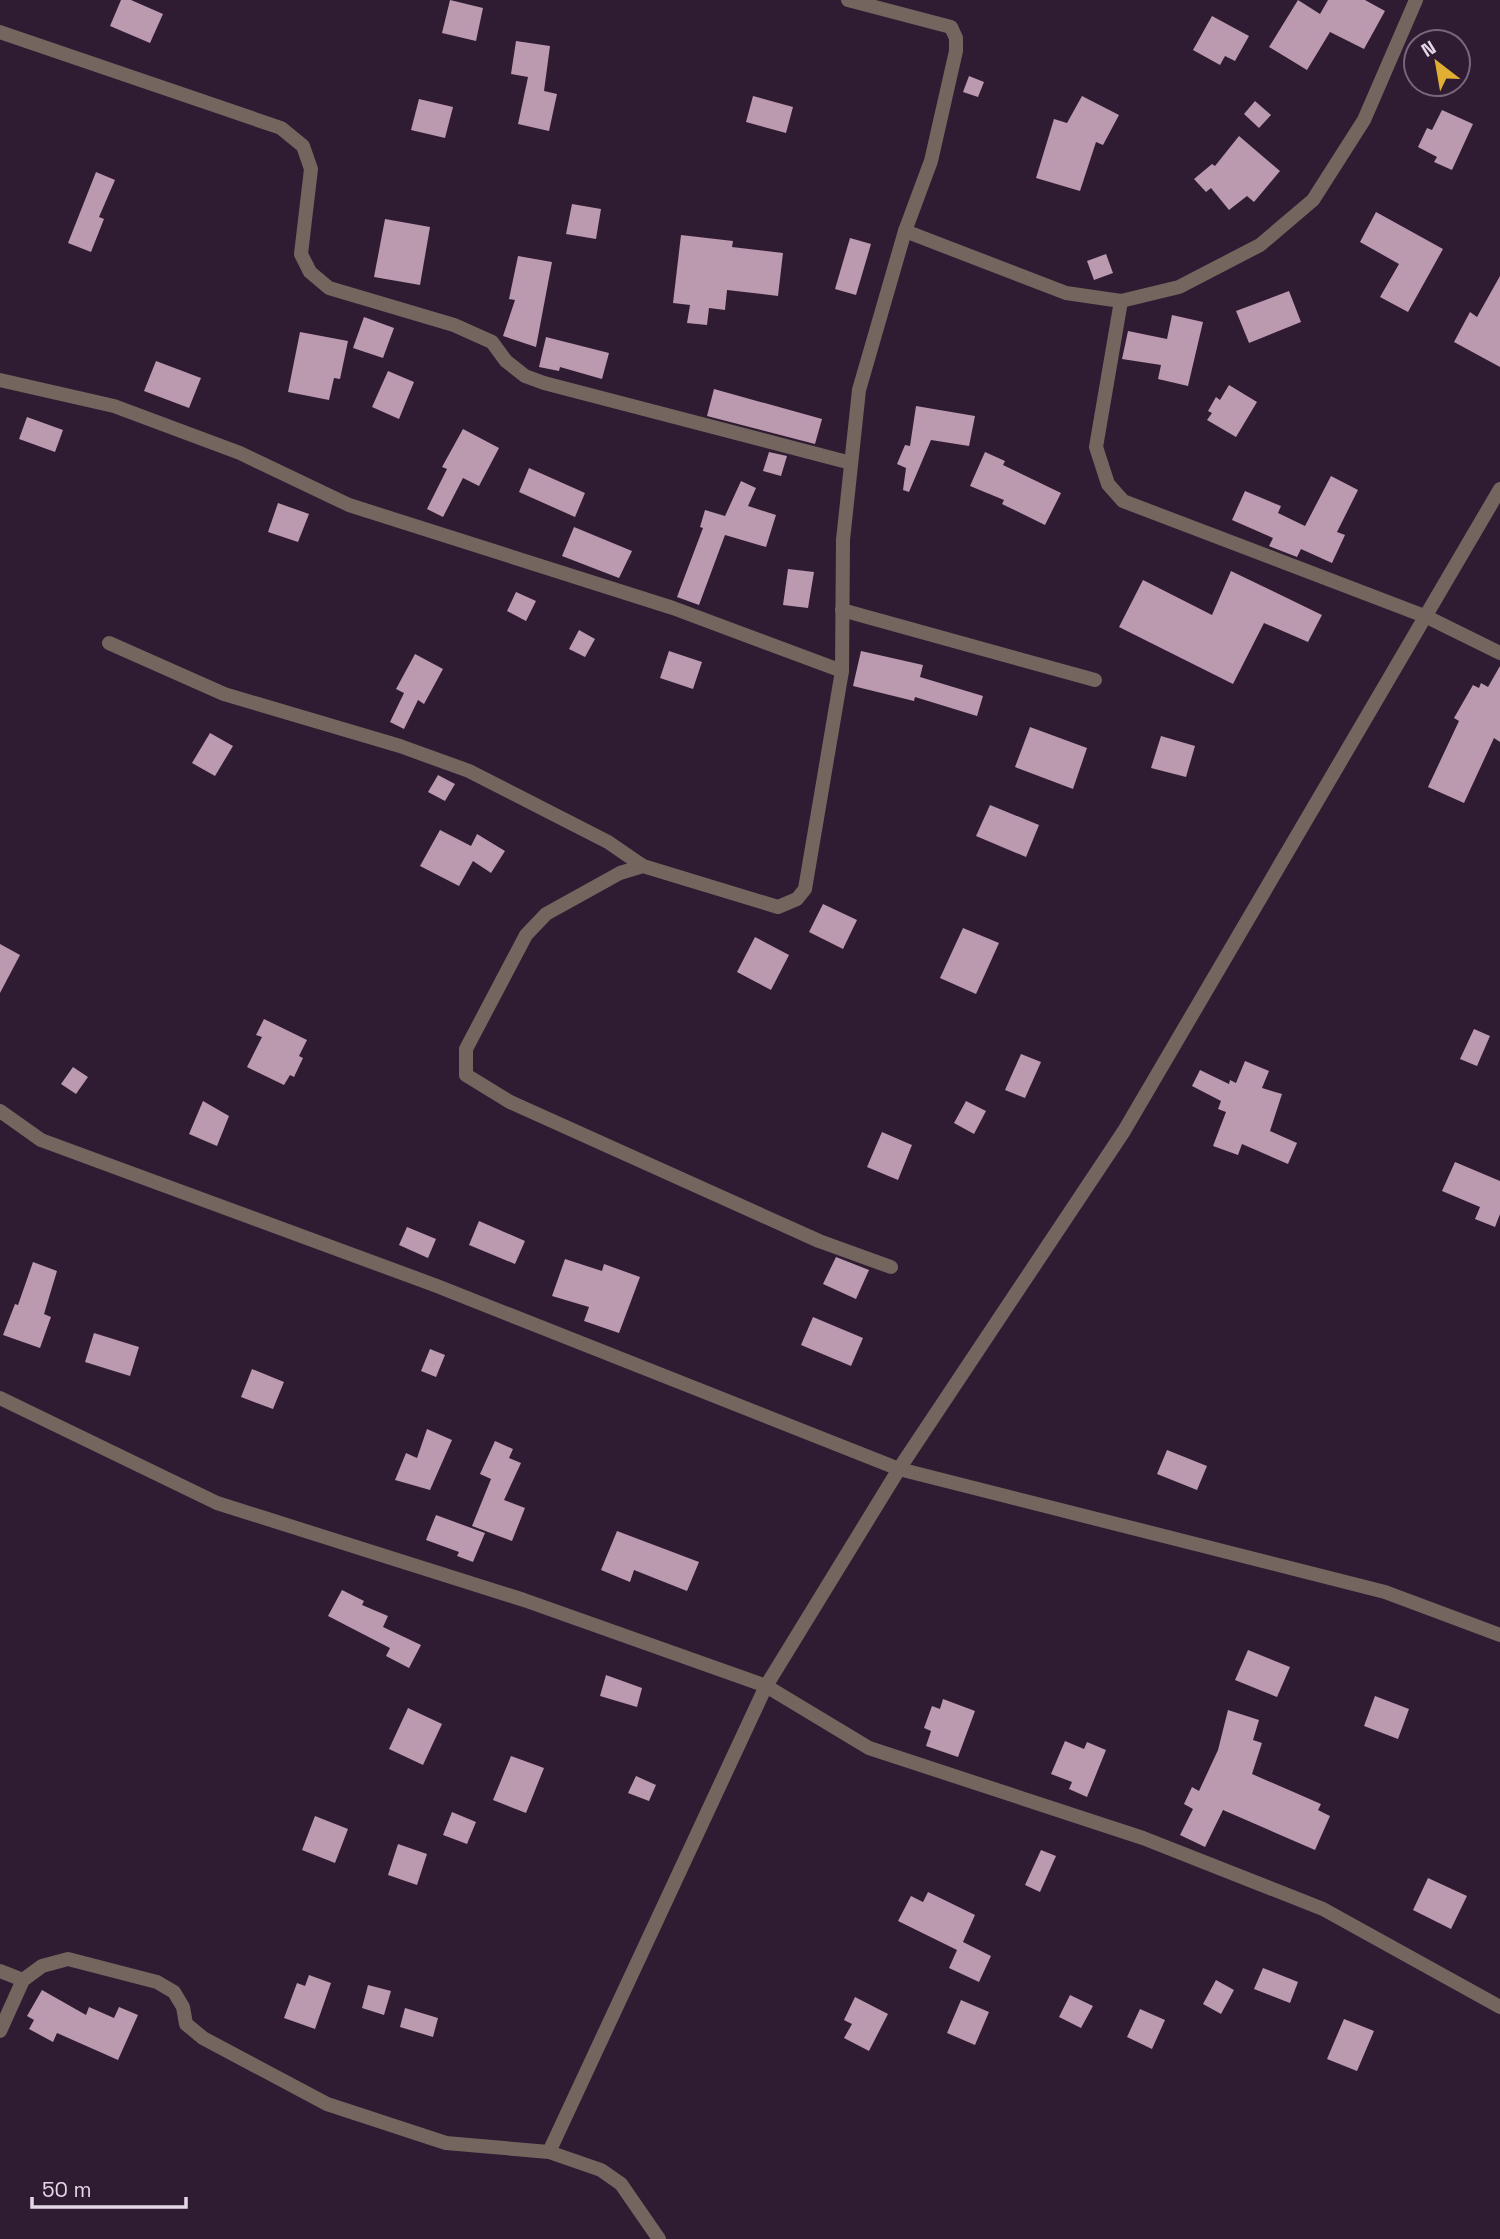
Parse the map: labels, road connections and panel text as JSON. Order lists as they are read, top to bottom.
{
  "scale_bar": "50 m",
  "north": "top left"
}
